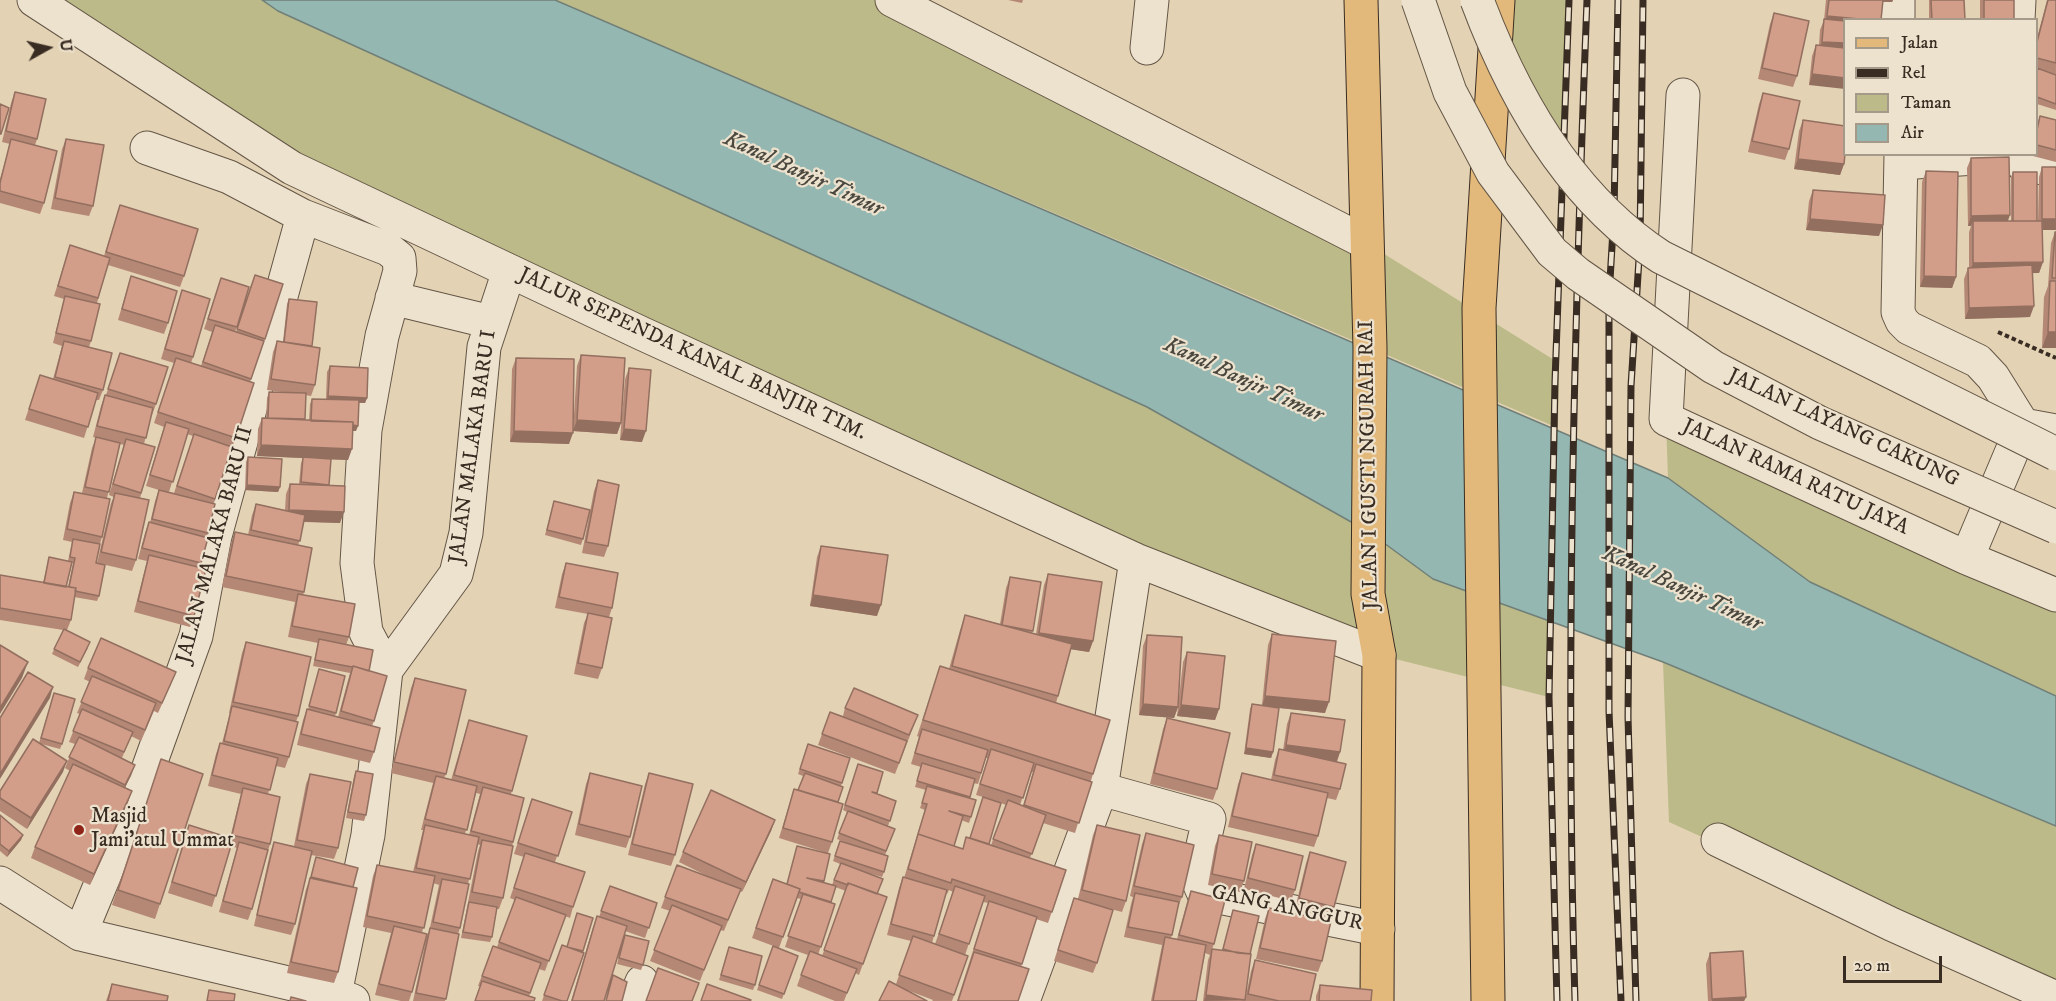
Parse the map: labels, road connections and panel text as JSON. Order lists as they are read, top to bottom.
{
  "streets": {
    "main road": ["JALAN I GUSTI NGURAH RAI"],
    "street": [
      "JALUR SEPENDA KANAL BANJIR TIM.",
      "JALAN LAYANG CAKUNG",
      "JALAN MALAKA BARU I",
      "JALAN RAMA RATU JAYA",
      "JALAN MALAKA BARU II",
      "GANG ANGGUR"
    ]
  },
  "crossings": [
    ["JALUR SEPENDA KANAL BANJIR TIM.", "JALAN MALAKA BARU I"],
    ["JALUR SEPENDA KANAL BANJIR TIM.", "JALAN I GUSTI NGURAH RAI"],
    ["JALAN I GUSTI NGURAH RAI", "GANG ANGGUR"]
  ],
  "water": ["Kanal Banjir Timur"],
  "places": ["Masjid Jami'atul Ummat"],
  "legend": [
    "Jalan",
    "Rel",
    "Taman",
    "Air"
  ],
  "scale_bar": "20 m",
  "north": "right"
}
